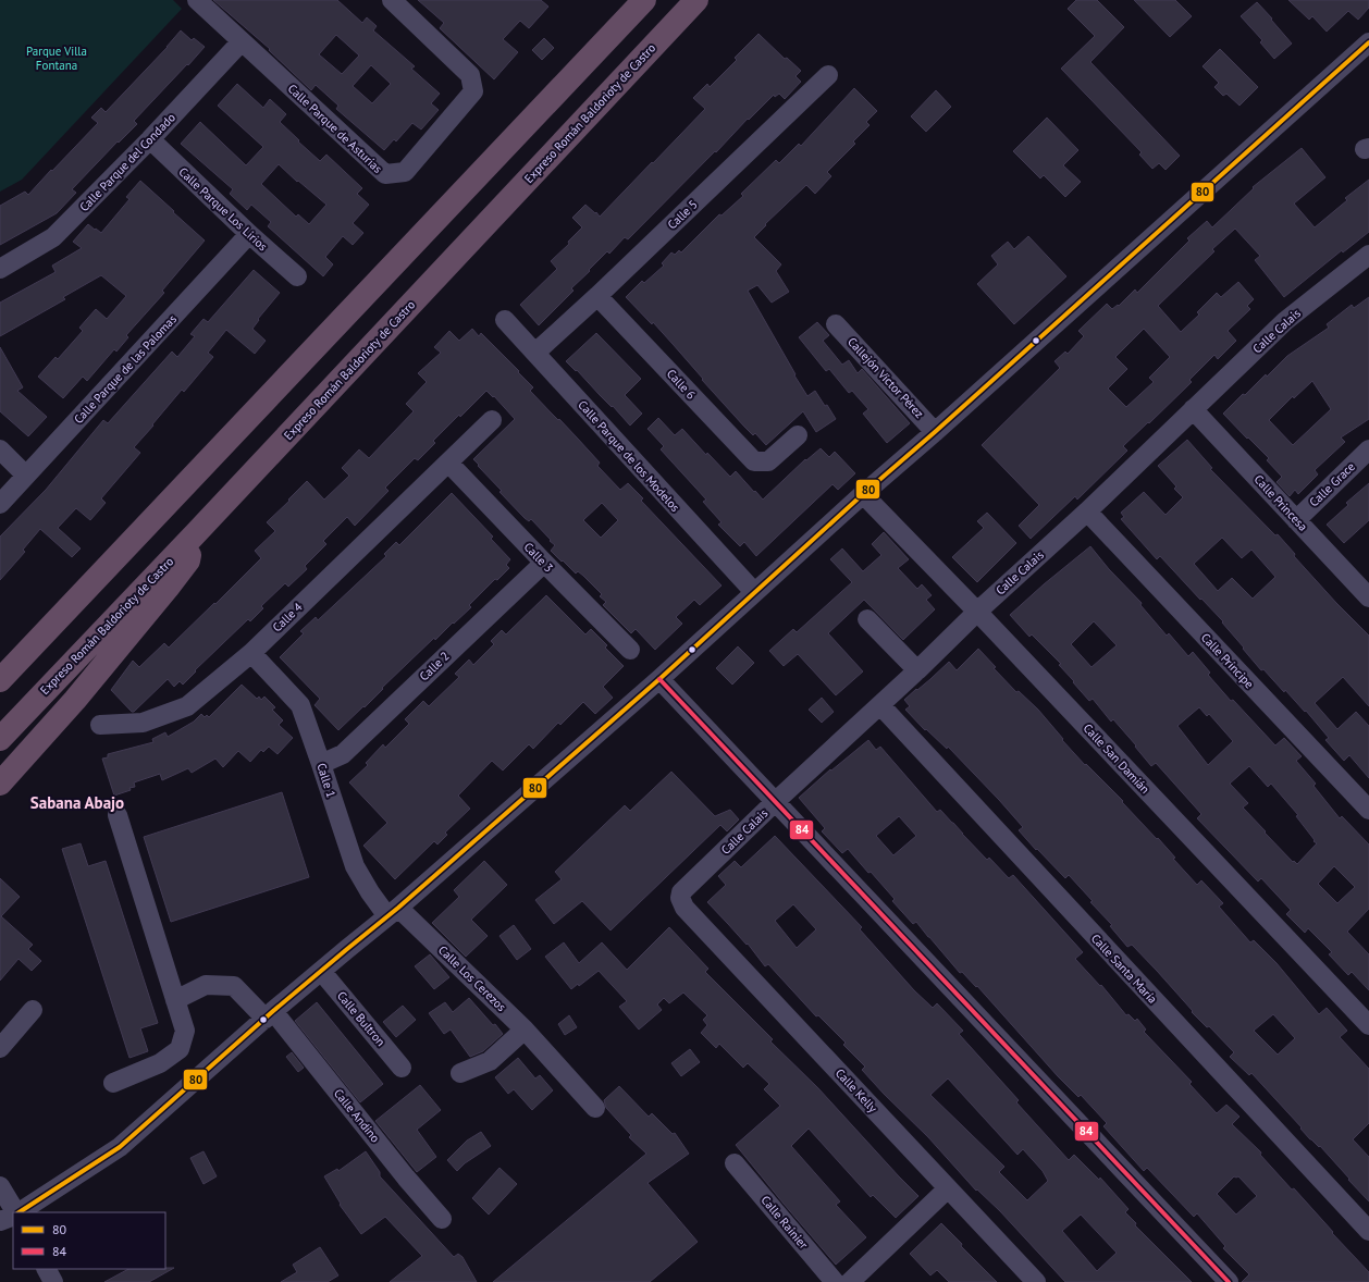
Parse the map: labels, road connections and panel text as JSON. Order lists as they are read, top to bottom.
{
  "streets": {
    "highway": ["Expreso Román Baldorioty de Castro"],
    "street": [
      "Calle Parque de Asturias",
      "Calle Parque del Condado",
      "Calle Parque Los Lirios",
      "Calle 5",
      "Calle Calais",
      "Calle Parque de las Palomas",
      "Callejón Víctor Pérez",
      "Calle 6",
      "Calle Parque de los Modelos",
      "Calle Grace",
      "Calle Princesa",
      "Calle 3",
      "Calle 4",
      "Calle Príncipe",
      "Calle 2",
      "Calle San Damián",
      "Calle 1",
      "Calle Santa María",
      "Calle Los Cerezos",
      "Calle Bultron",
      "Calle Kelly",
      "Calle Andino",
      "Calle Rainier"
    ]
  },
  "crossings": [
    ["Calle Parque de Asturias", "Calle Parque del Condado"],
    ["Calle Parque del Condado", "Calle Parque Los Lirios"],
    ["Calle Parque Los Lirios", "Calle Parque de las Palomas"],
    ["Calle 5", "Calle 6"],
    ["Calle 5", "Calle Parque de los Modelos"],
    ["Calle Calais", "Calle Princesa"],
    ["Calle Calais", "Calle Príncipe"],
    ["Calle Calais", "Calle San Damián"],
    ["Calle Calais", "Calle Santa María"],
    ["Calle Calais", "Calle Kelly"],
    ["Calle Grace", "Calle Princesa"],
    ["Calle 3", "Calle 4"],
    ["Calle 3", "Calle 2"],
    ["Calle 4", "Calle 1"],
    ["Calle 2", "Calle 1"],
    ["Calle 1", "Calle Los Cerezos"]
  ],
  "districts": ["Sabana Abajo"],
  "parks": ["Parque Villa Fontana"],
  "lines": ["transit line 80", "transit line 84"],
  "legend": ["80", "84"]
}
